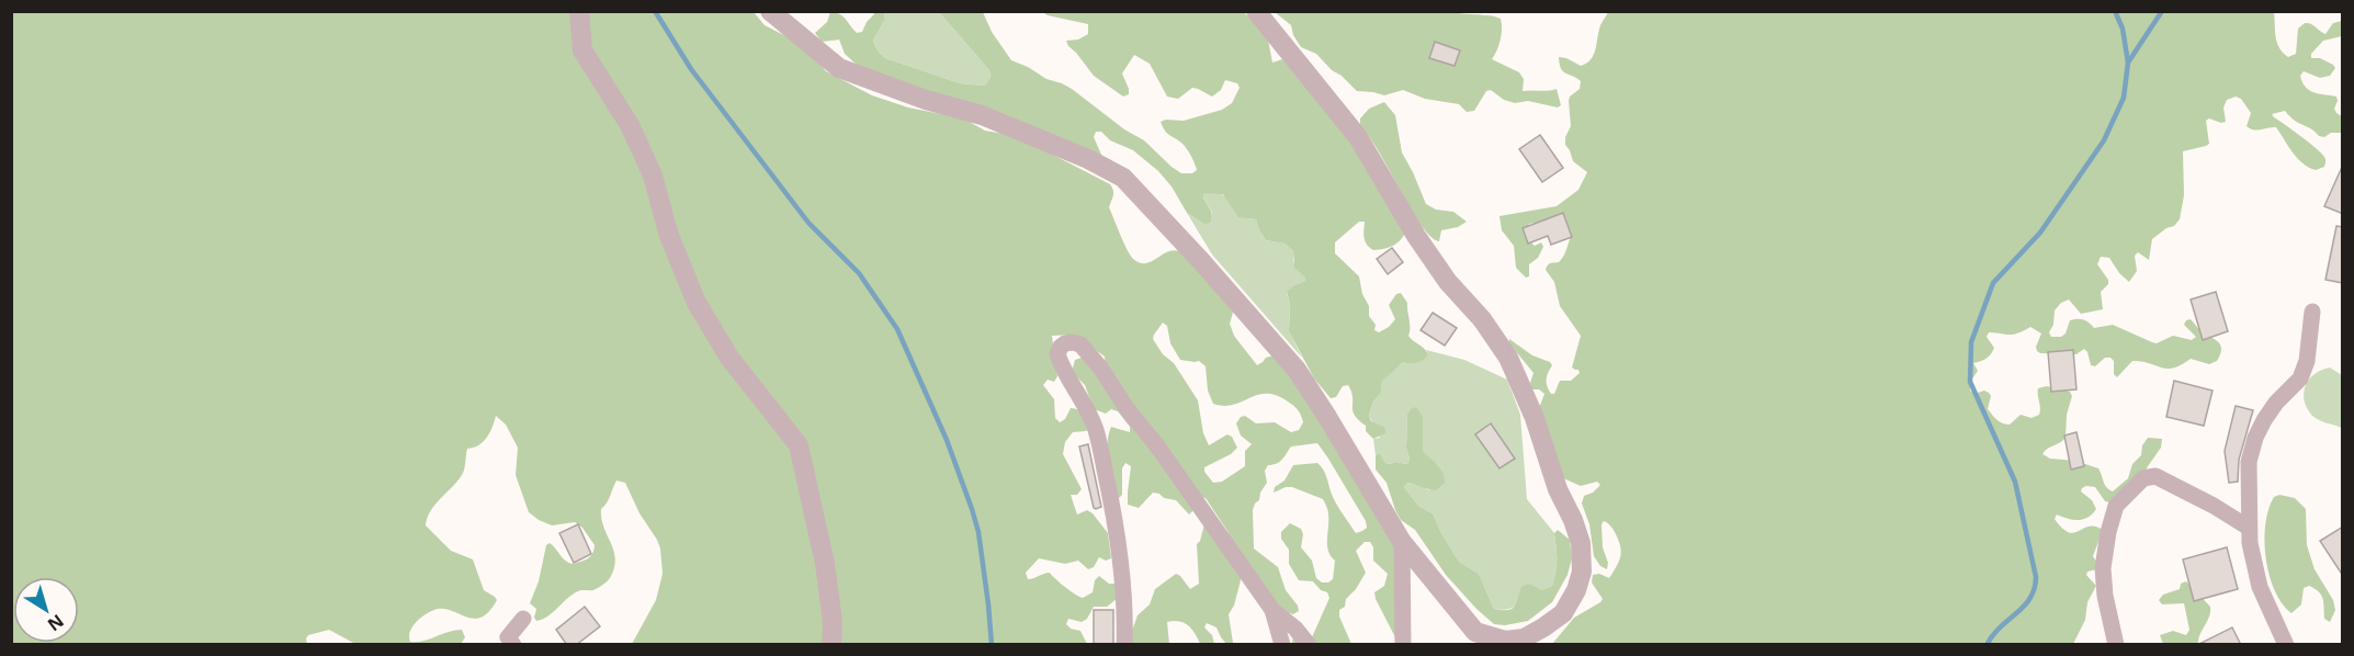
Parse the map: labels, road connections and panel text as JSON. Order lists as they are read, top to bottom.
{
  "north": "bottom right"
}
